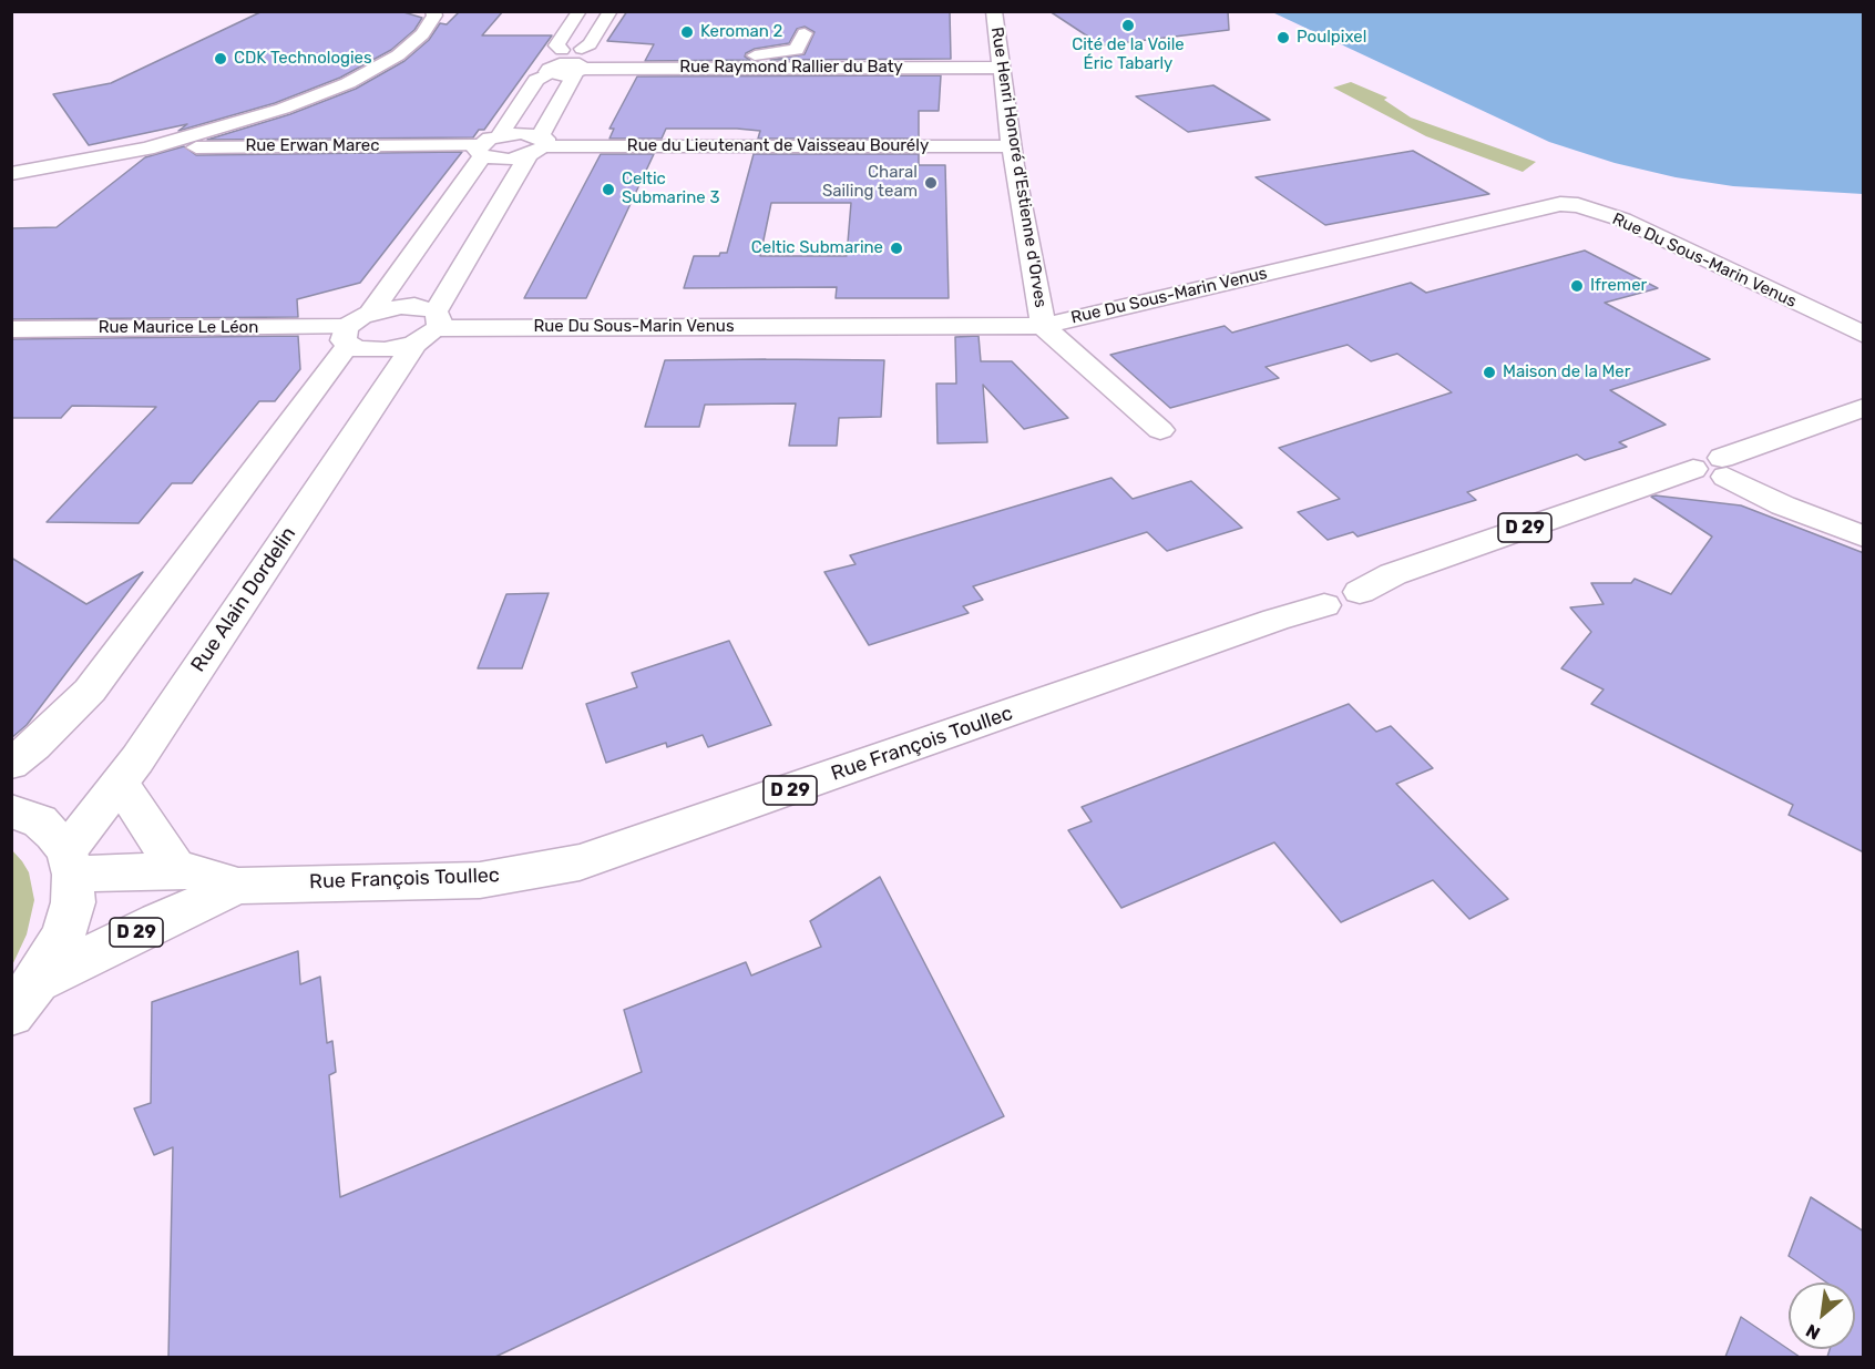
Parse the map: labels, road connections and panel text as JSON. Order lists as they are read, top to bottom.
{
  "streets": {
    "street": [
      "Rue Raymond Rallier du Baty",
      "Rue Erwan Marec",
      "Rue du Lieutenant de Vaisseau Bourély",
      "Rue Henri Honoré d'Estienne d'Orves",
      "Rue Du Sous-Marin Venus",
      "Rue Maurice Le Léon",
      "D 29",
      "Rue Alain Dordelin",
      "Rue François Toullec"
    ]
  },
  "crossings": [
    ["Rue Raymond Rallier du Baty", "Rue Henri Honoré d'Estienne d'Orves"],
    ["Rue Raymond Rallier du Baty", "Rue Alain Dordelin"],
    ["Rue du Lieutenant de Vaisseau Bourély", "Rue Henri Honoré d'Estienne d'Orves"],
    ["Rue du Lieutenant de Vaisseau Bourély", "Rue Alain Dordelin"],
    ["Rue Henri Honoré d'Estienne d'Orves", "Rue Du Sous-Marin Venus"],
    ["Rue Du Sous-Marin Venus", "Rue Alain Dordelin"],
    ["Rue Alain Dordelin", "Rue François Toullec"]
  ],
  "places": [
    "Cité de la Voile Éric Tabarly",
    "Keroman 2",
    "Poulpixel",
    "CDK Technologies",
    "Charal Sailing team",
    "Celtic Submarine 3",
    "Celtic Submarine",
    "Ifremer",
    "Maison de la Mer"
  ],
  "north": "bottom left"
}
